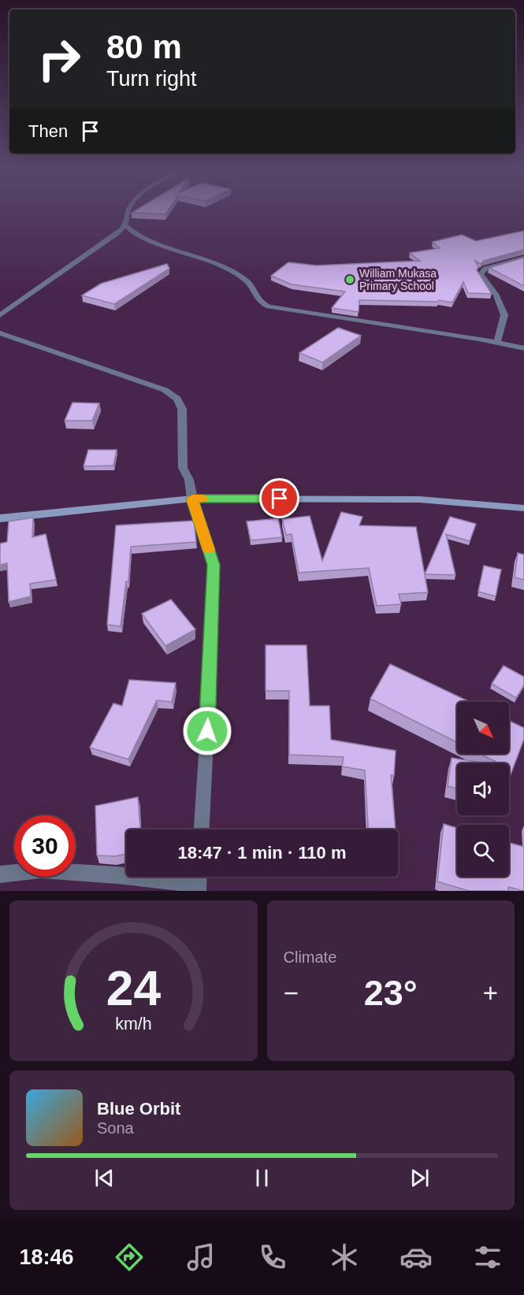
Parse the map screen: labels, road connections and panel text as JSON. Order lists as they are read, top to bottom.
{
  "places": ["William Mukasa Primary School"],
  "north": "bottom right",
  "page": {
    "turn": ["80 m", "Turn right"],
    "then": "Then",
    "limit": "30",
    "trip": "18:47 · 1 min · 110 m",
    "tile": "Climate",
    "heat": ["−", "23°", "+"],
    "song": ["Blue Orbit", "Sona"],
    "tabs": "18:46",
    "gauge": ["24", "km/h"]
  }
}
